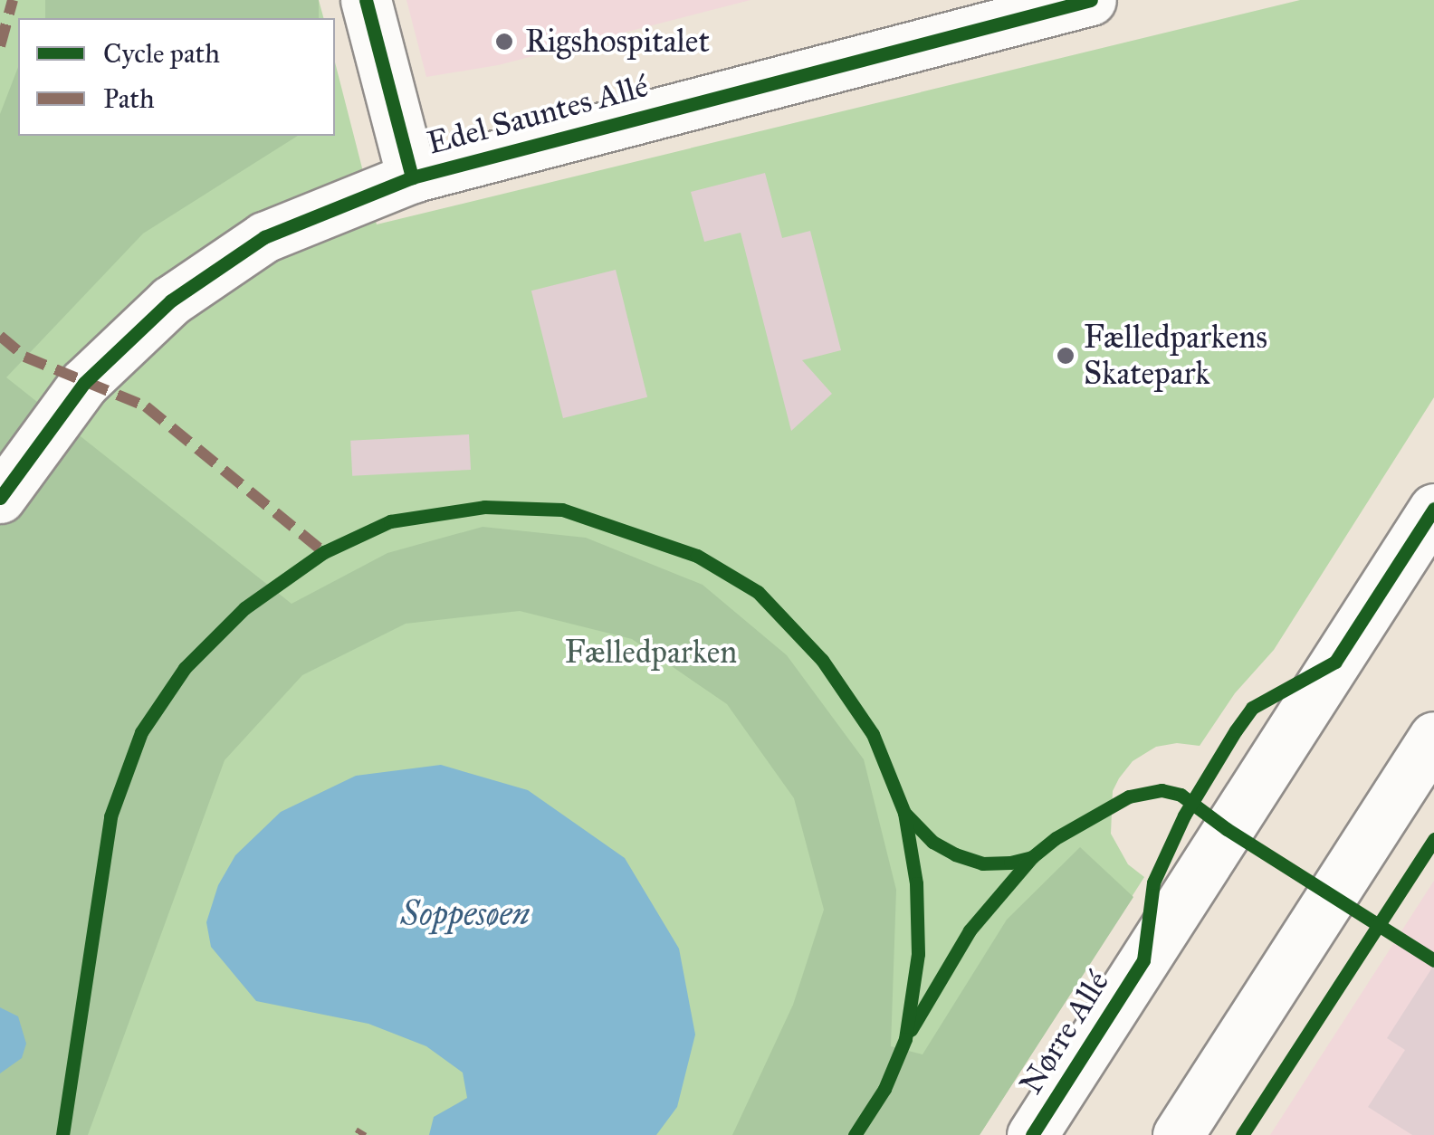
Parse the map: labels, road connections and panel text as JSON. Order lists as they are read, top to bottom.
{
  "streets": {
    "street": ["Edel Sauntes Allé", "Nørre Allé"]
  },
  "water": ["Soppesøen"],
  "parks": ["Fælledparken"],
  "places": ["Rigshospitalet", "Fælledparkens Skatepark"],
  "legend": ["Cycle path", "Path"]
}
